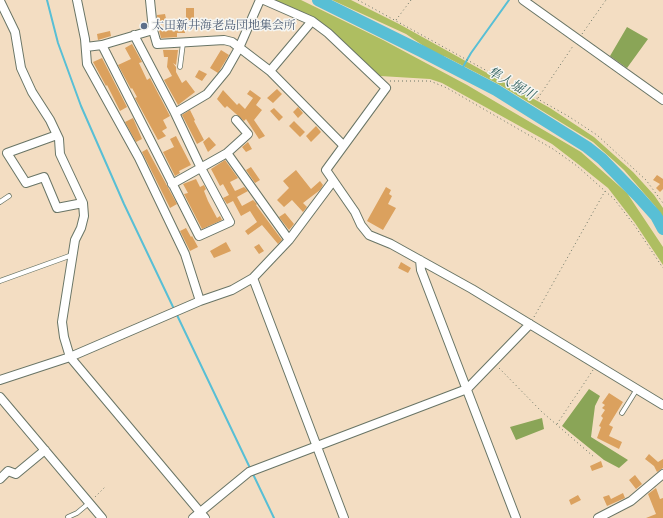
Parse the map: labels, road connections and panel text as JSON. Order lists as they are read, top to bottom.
{
  "water": ["隼人堀川"],
  "places": ["太田新井海老島団地集会所"]
}
